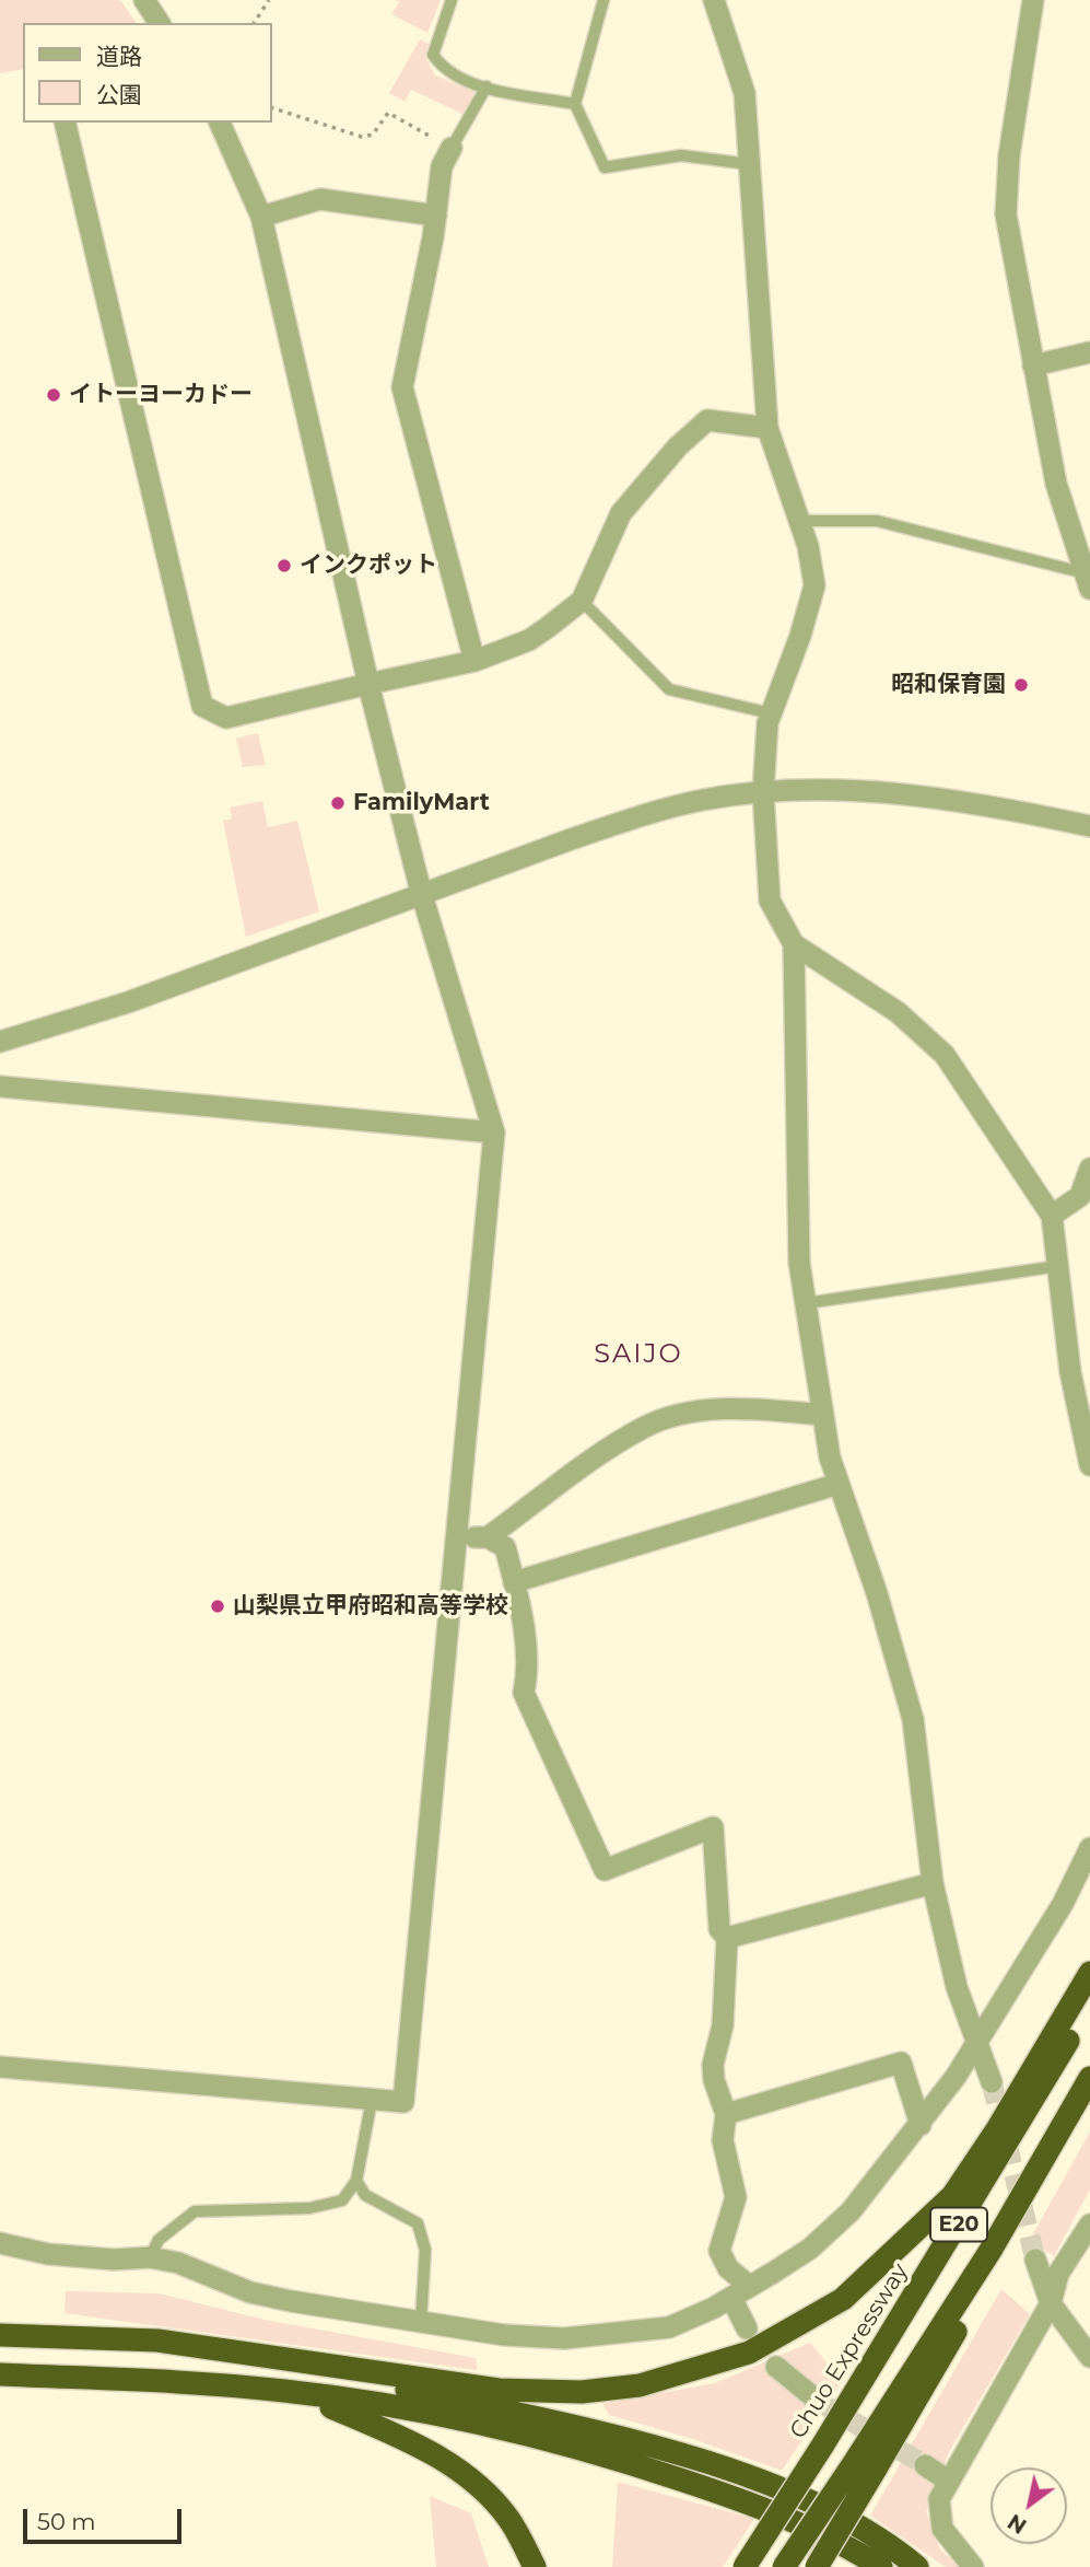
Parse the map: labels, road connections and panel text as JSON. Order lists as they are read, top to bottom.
{
  "streets": {
    "highway": ["E20", "Chuo Expressway"]
  },
  "districts": ["SAIJO"],
  "places": [
    "イトーヨーカドー",
    "インクポット",
    "昭和保育園",
    "FamilyMart",
    "山梨県立甲府昭和高等学校"
  ],
  "legend": ["道路", "公園"],
  "scale_bar": "50 m",
  "north": "bottom left"
}
